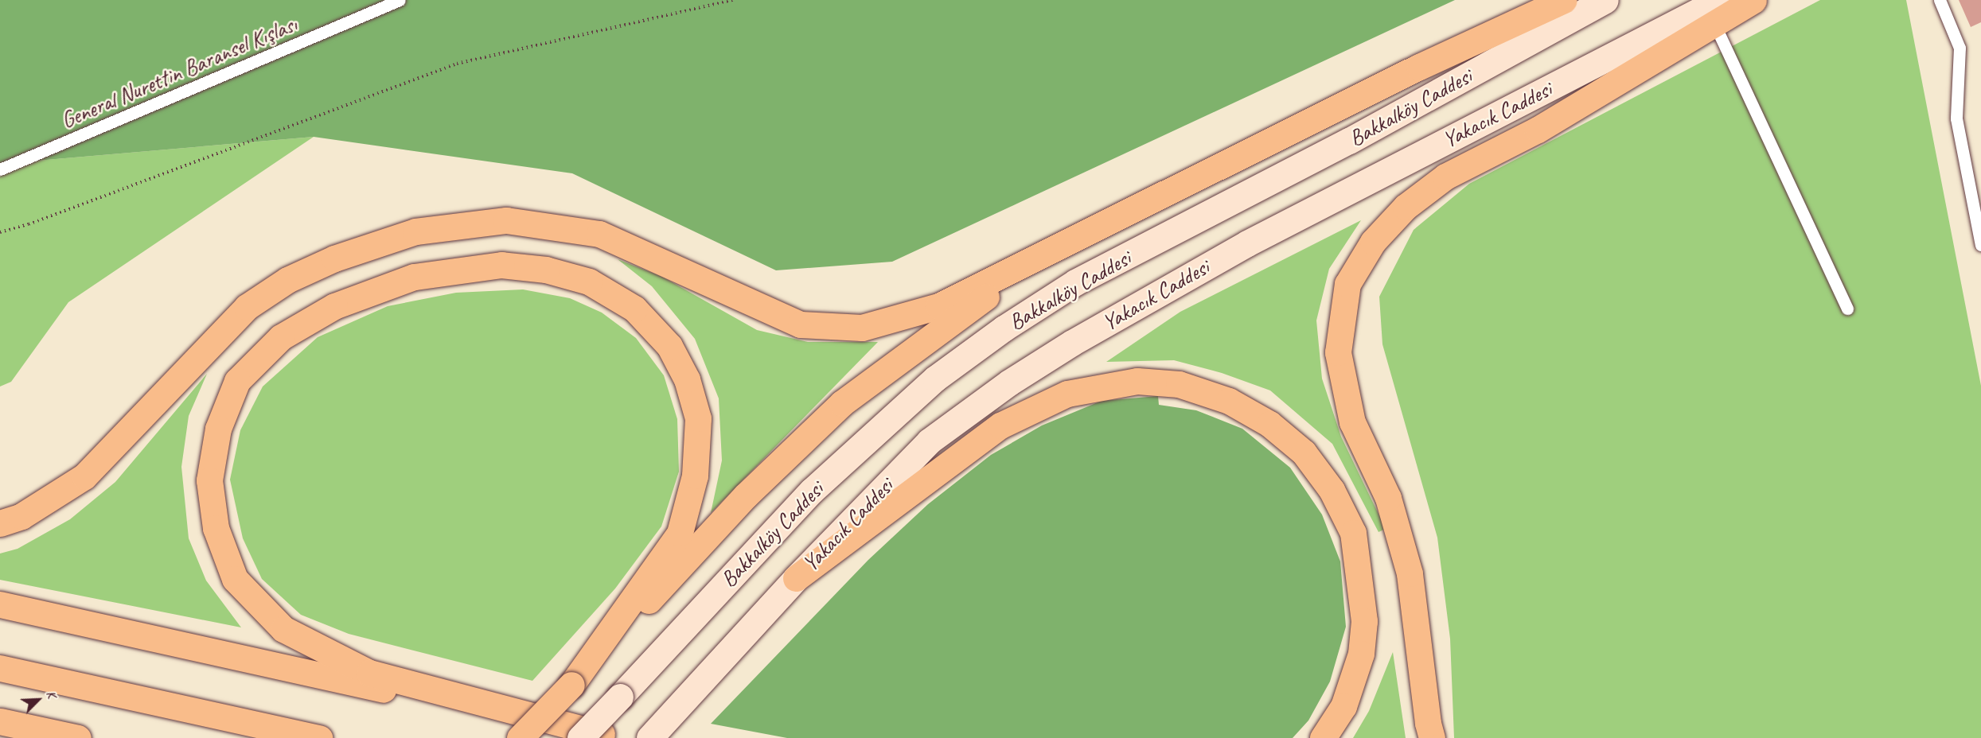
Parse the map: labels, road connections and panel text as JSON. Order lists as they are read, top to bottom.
{
  "streets": {
    "main road": ["Bakkalköy Caddesi", "Yakacık Caddesi"],
    "lane": ["General Nurettin Baransel Kışlası"]
  },
  "north": "top right"
}
